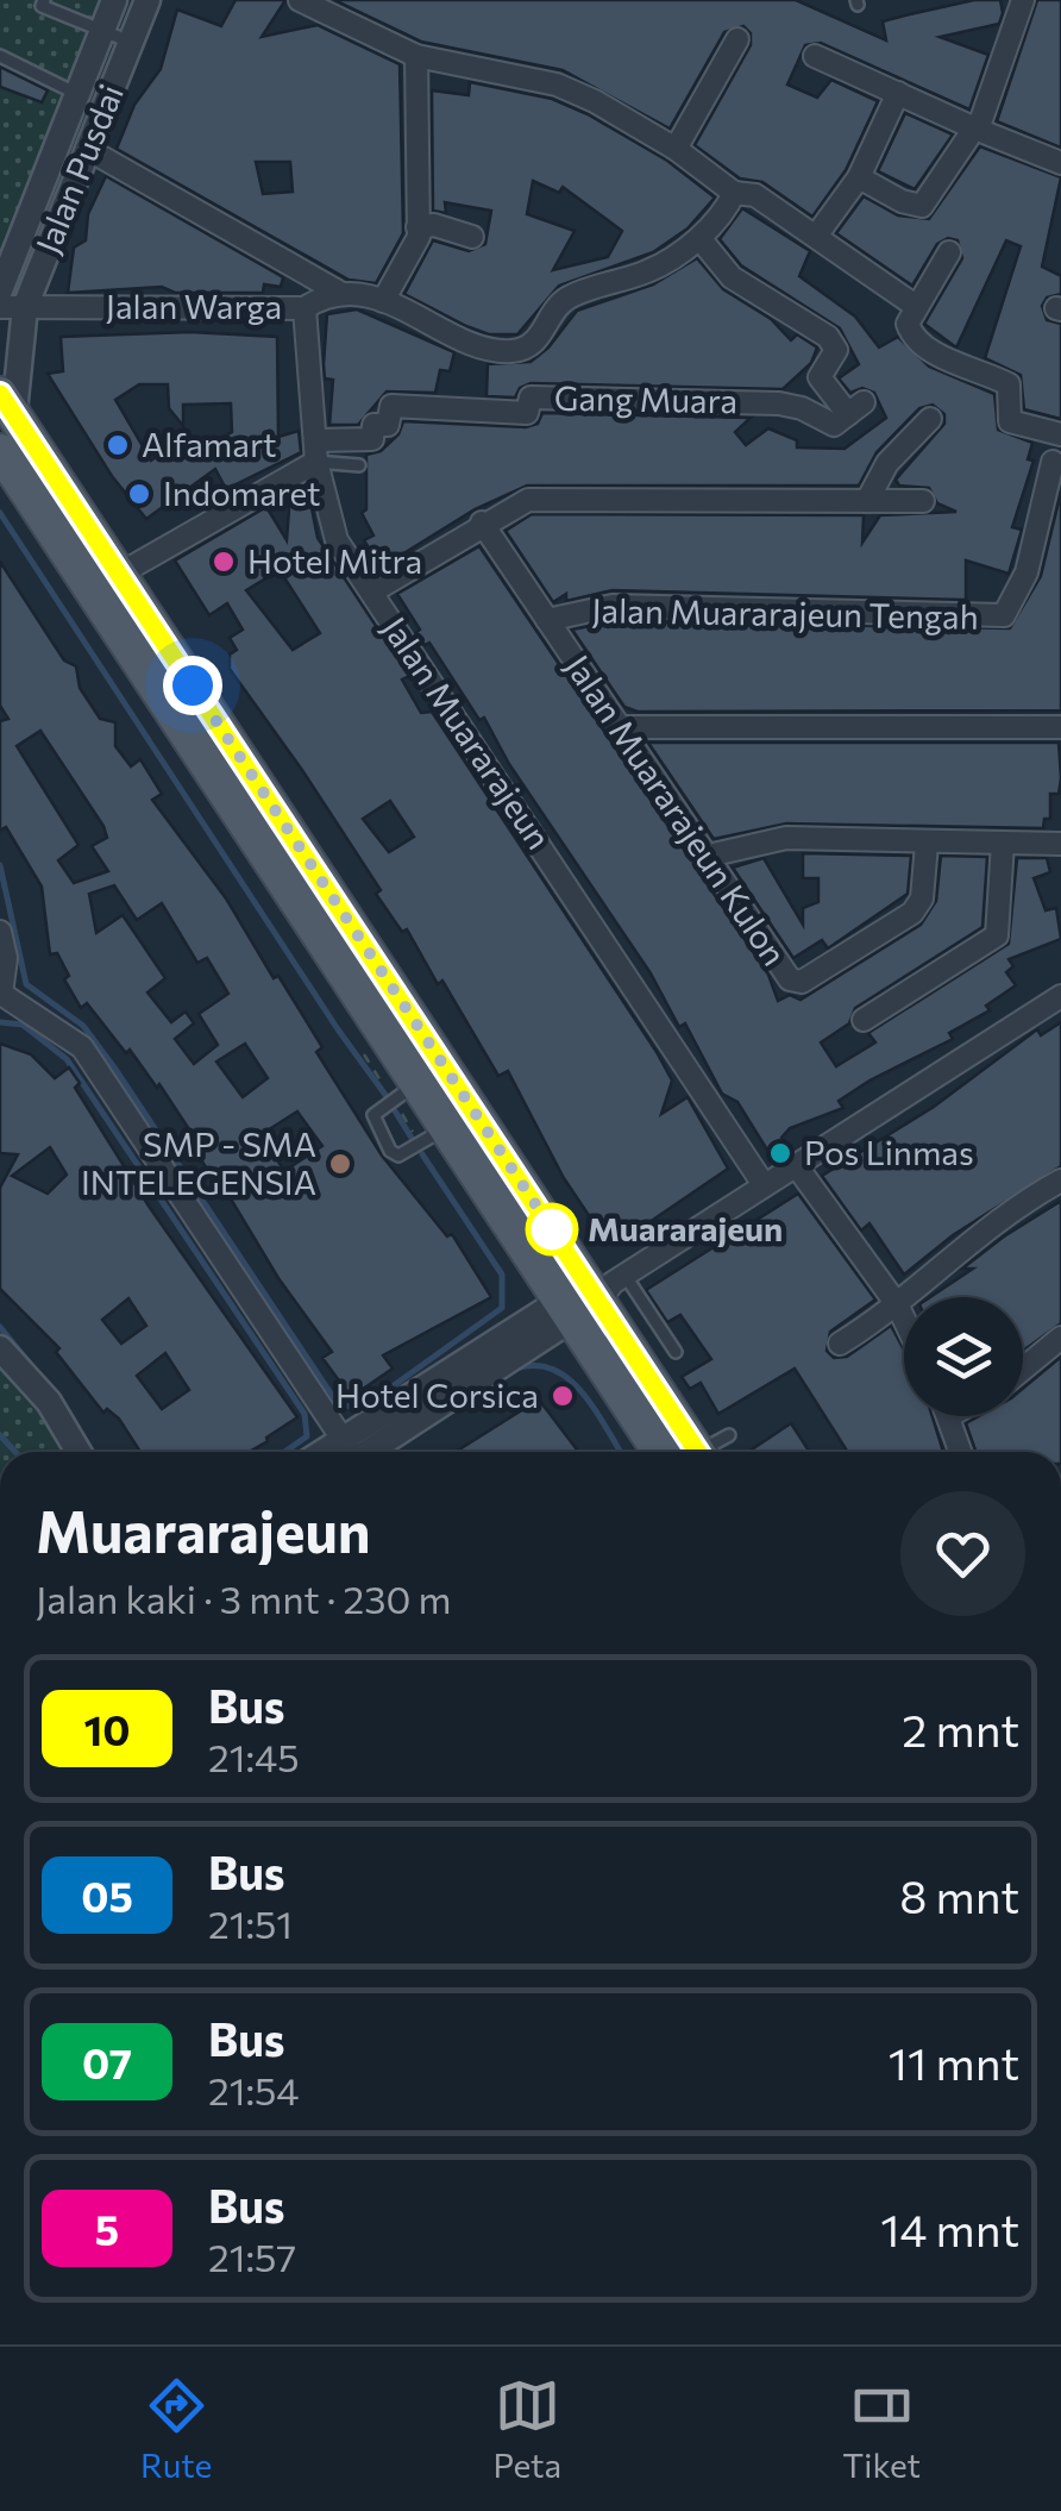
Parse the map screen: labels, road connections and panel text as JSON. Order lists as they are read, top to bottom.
{
  "streets": {
    "street": [
      "Jalan Pusdai",
      "Jalan Warga",
      "Gang Muara",
      "Jalan Muararajeun Tengah",
      "Jalan Muararajeun",
      "Jalan Muararajeun Kulon"
    ]
  },
  "crossings": [
    ["Jalan Pusdai", "Jalan Warga"],
    ["Jalan Warga", "Gang Muara"],
    ["Jalan Warga", "Jalan Muararajeun"],
    ["Gang Muara", "Jalan Muararajeun"],
    ["Jalan Muararajeun Tengah", "Jalan Muararajeun Kulon"]
  ],
  "places": [
    "Alfamart",
    "Indomaret",
    "Hotel Mitra",
    "Pos Linmas",
    "SMP - SMA INTELEGENSIA",
    "Muararajeun",
    "Hotel Corsica"
  ],
  "lines": ["bus line 10"],
  "page": {
    "heading": ["Muararajeun", "Jalan kaki · 3 mnt · 230 m"],
    "list": [
      {
        "mark": "10",
        "name": "Bus",
        "note": "21:45",
        "value": "2 mnt"
      },
      {
        "mark": "05",
        "name": "Bus",
        "note": "21:51",
        "value": "8 mnt"
      },
      {
        "mark": "07",
        "name": "Bus",
        "note": "21:54",
        "value": "11 mnt"
      },
      {
        "mark": "5",
        "name": "Bus",
        "note": "21:57",
        "value": "14 mnt"
      }
    ],
    "tabs": ["Rute", "Peta", "Tiket"]
  }
}
